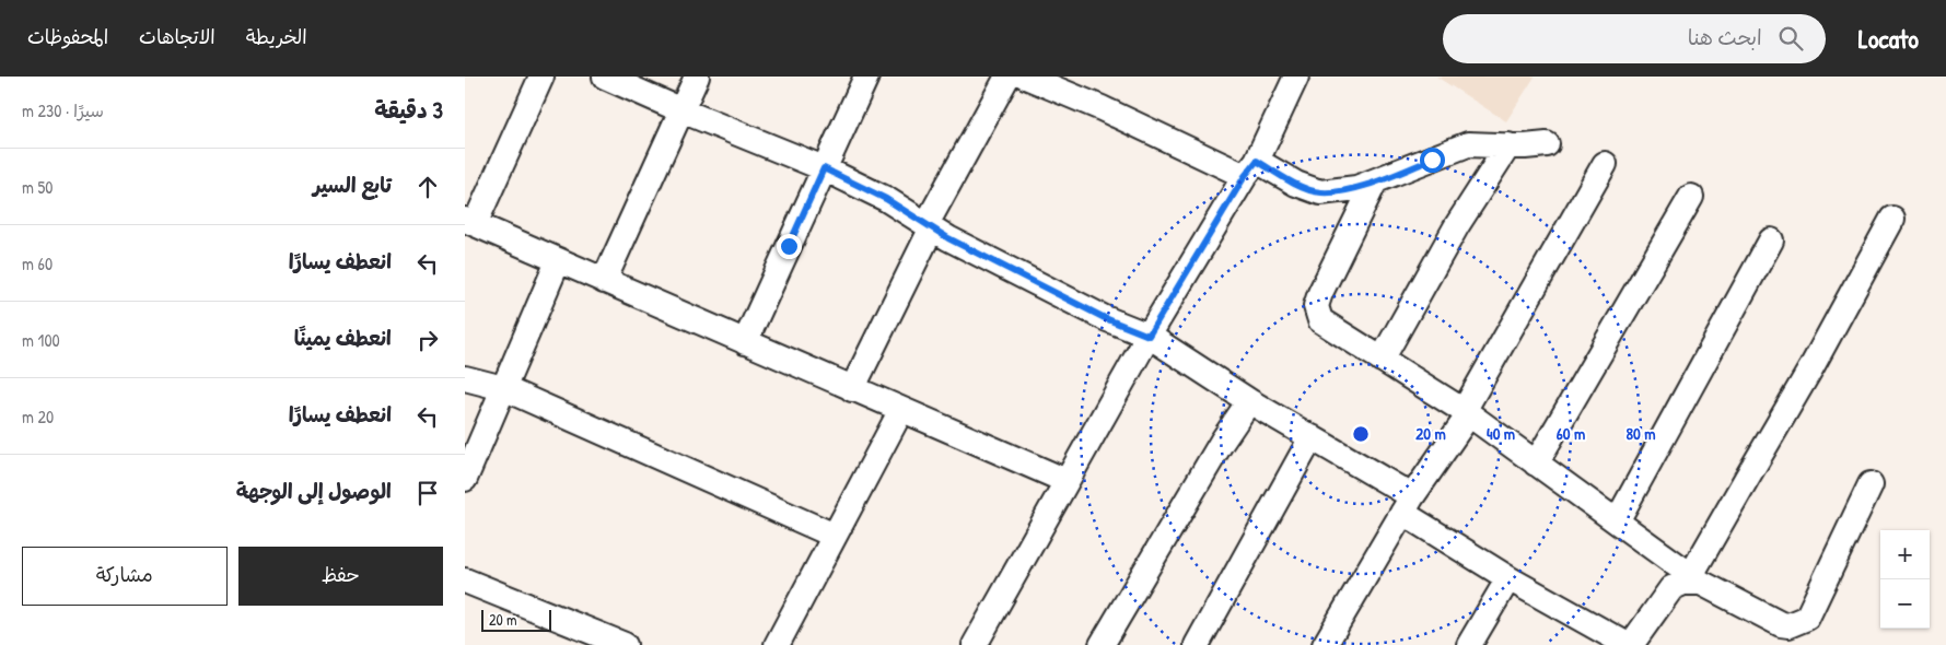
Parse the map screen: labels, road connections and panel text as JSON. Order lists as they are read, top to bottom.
{
  "scale_bar": "20 m",
  "page": {
    "header": "Locato",
    "search": "ابحث هنا",
    "nav": ["الخريطة", "الاتجاهات", "المحفوظات"],
    "heading": ["3 دقيقة", "سيرًا · 230 m"],
    "list": [
      ["تابع السير", "50 m"],
      ["انعطف يسارًا", "60 m"],
      ["انعطف يمينًا", "100 m"],
      ["انعطف يسارًا", "20 m"],
      "الوصول إلى الوجهة"
    ],
    "map_buttons": ["+", "−"],
    "buttons": ["حفظ", "مشاركة"],
    "scale": "20 m"
  },
  "rings": [
    "20 m",
    "40 m",
    "60 m",
    "80 m"
  ]
}
